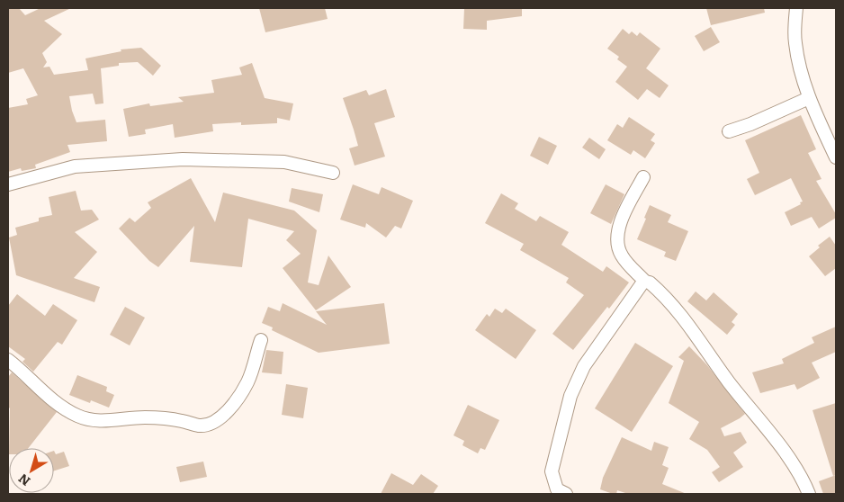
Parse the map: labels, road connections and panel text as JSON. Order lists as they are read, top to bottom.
{
  "north": "bottom left"
}
